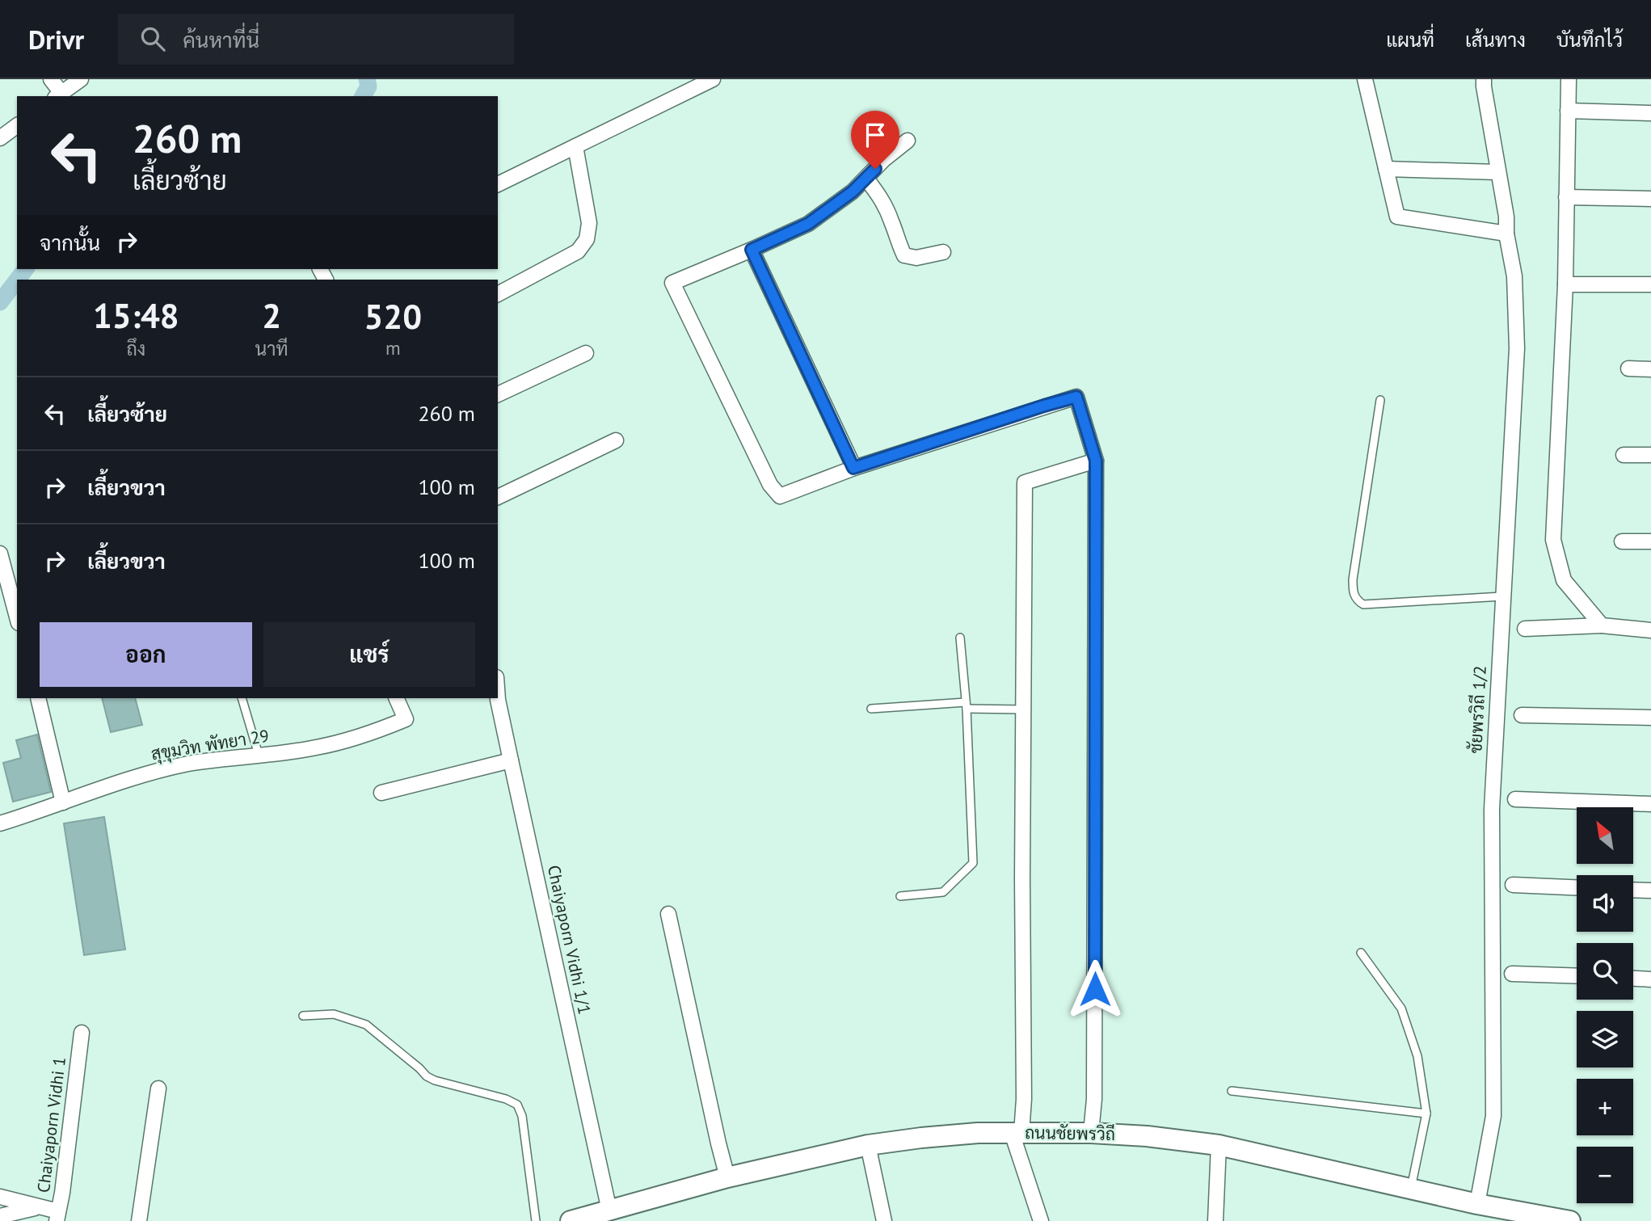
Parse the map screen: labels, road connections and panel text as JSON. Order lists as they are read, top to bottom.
{
  "streets": {
    "main road": ["ถนนชัยพรวิถี"],
    "street": [
      "ชัยพรวิถี 1/2",
      "สุขุมวิท พัทยา 29",
      "Chaiyaporn Vidhi 1/1",
      "Chaiyaporn Vidhi 1"
    ]
  },
  "crossings": [
    ["ชัยพรวิถี 1/2", "ถนนชัยพรวิถี"],
    ["Chaiyaporn Vidhi 1/1", "ถนนชัยพรวิถี"]
  ],
  "north": "top left",
  "page": {
    "header": "Drivr",
    "search": "ค้นหาที่นี่",
    "nav": ["แผนที่", "เส้นทาง", "บันทึกไว้"],
    "turn": ["260 m", "เลี้ยวซ้าย"],
    "then": "จากนั้น",
    "eta": [
      "15:48",
      "ถึง",
      "2",
      "นาที",
      "520",
      "m"
    ],
    "list": [
      {
        "name": "เลี้ยวซ้าย",
        "value": "260 m"
      },
      {
        "name": "เลี้ยวขวา",
        "value": "100 m"
      },
      {
        "name": "เลี้ยวขวา",
        "value": "100 m"
      }
    ],
    "buttons": ["ออก", "แชร์"],
    "map_buttons": ["+", "−"]
  }
}
